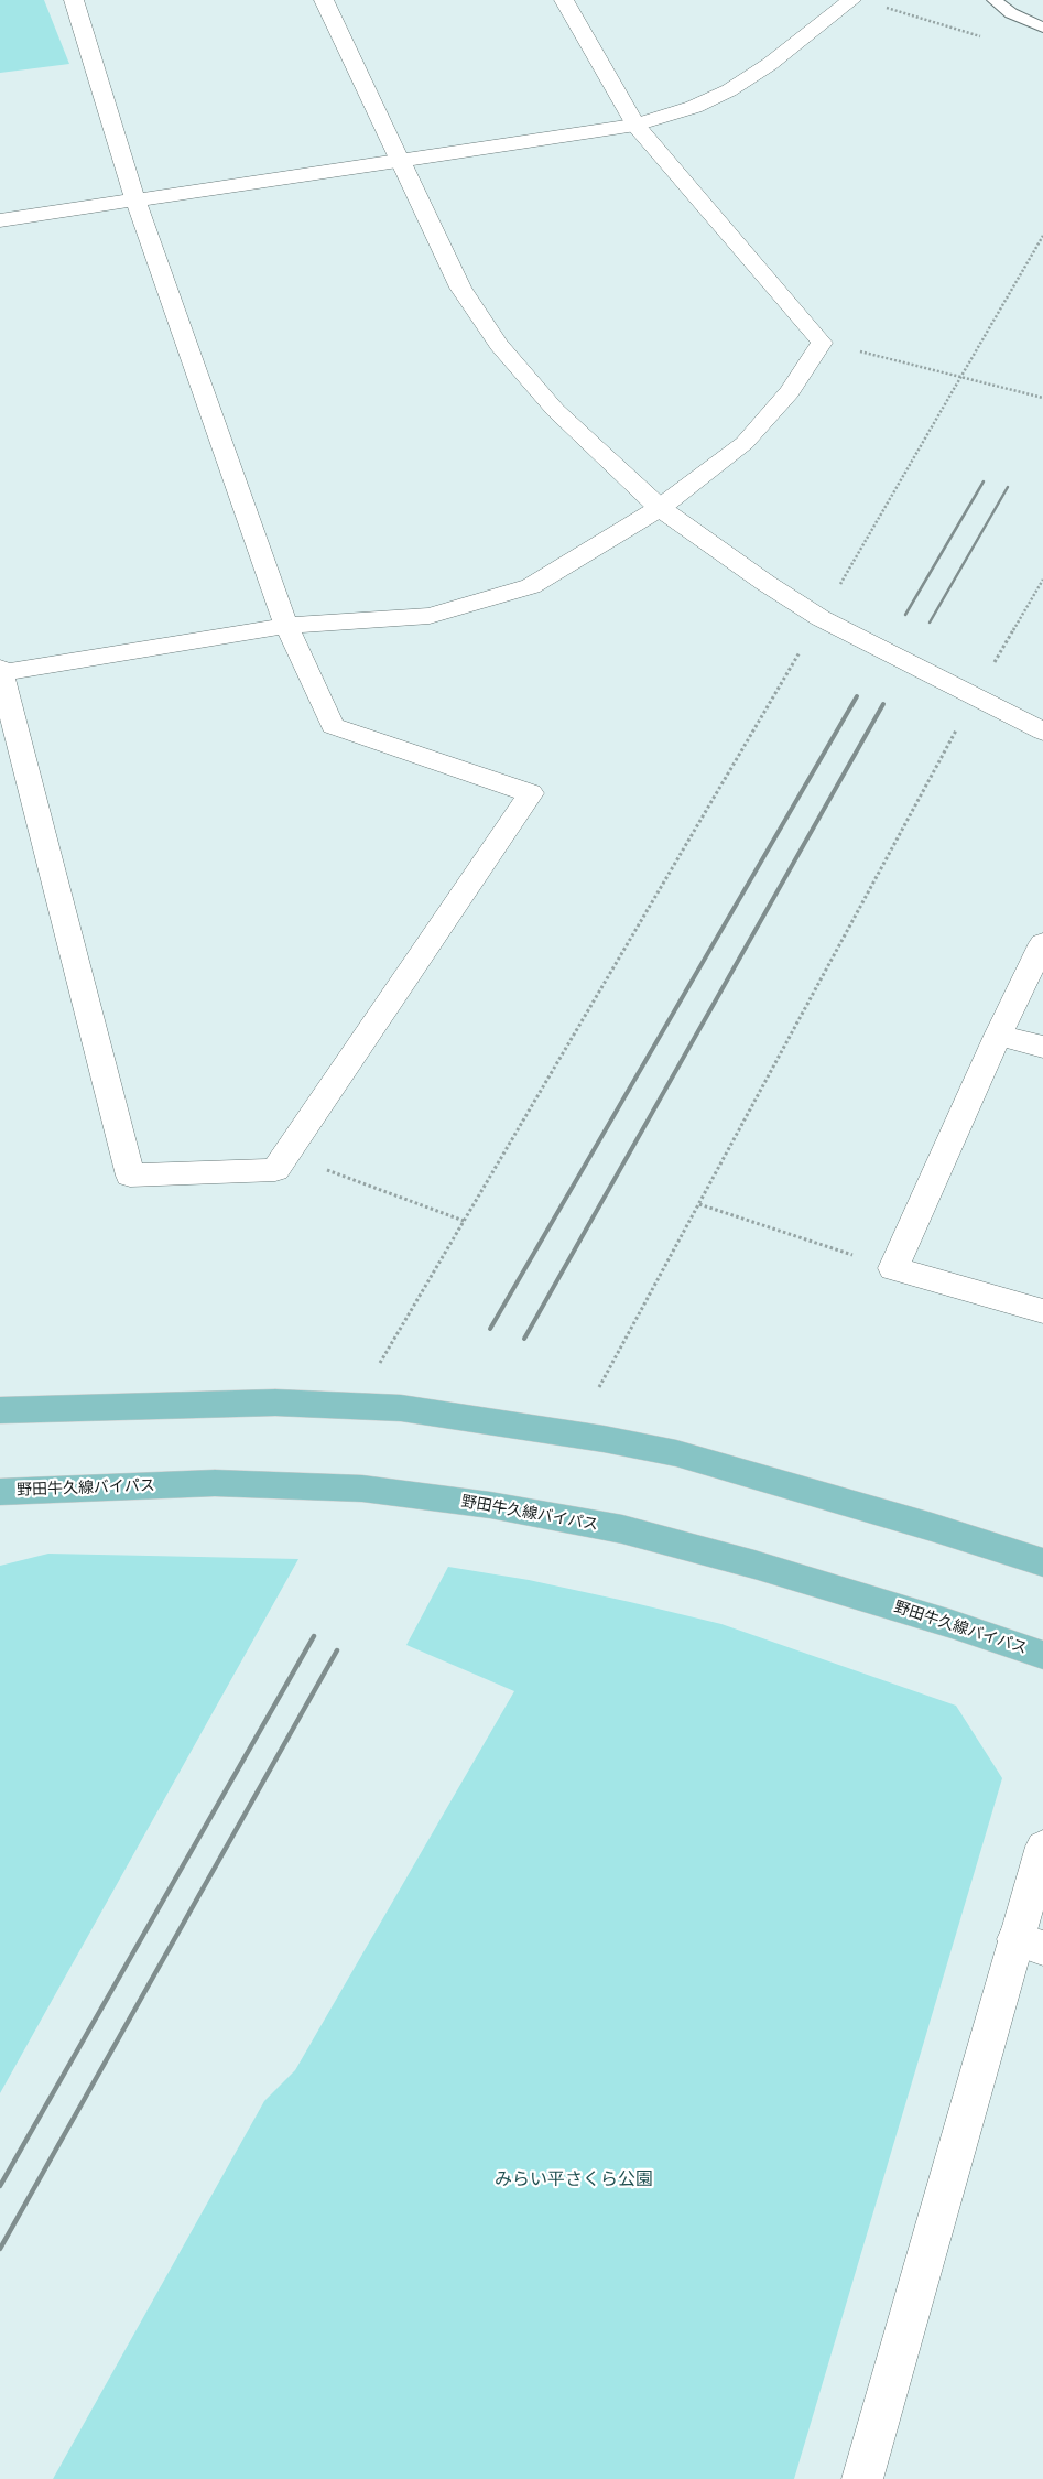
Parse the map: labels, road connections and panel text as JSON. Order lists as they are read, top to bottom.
{
  "streets": {
    "main road": ["野田牛久線バイパス"]
  },
  "parks": ["みらい平さくら公園"]
}
